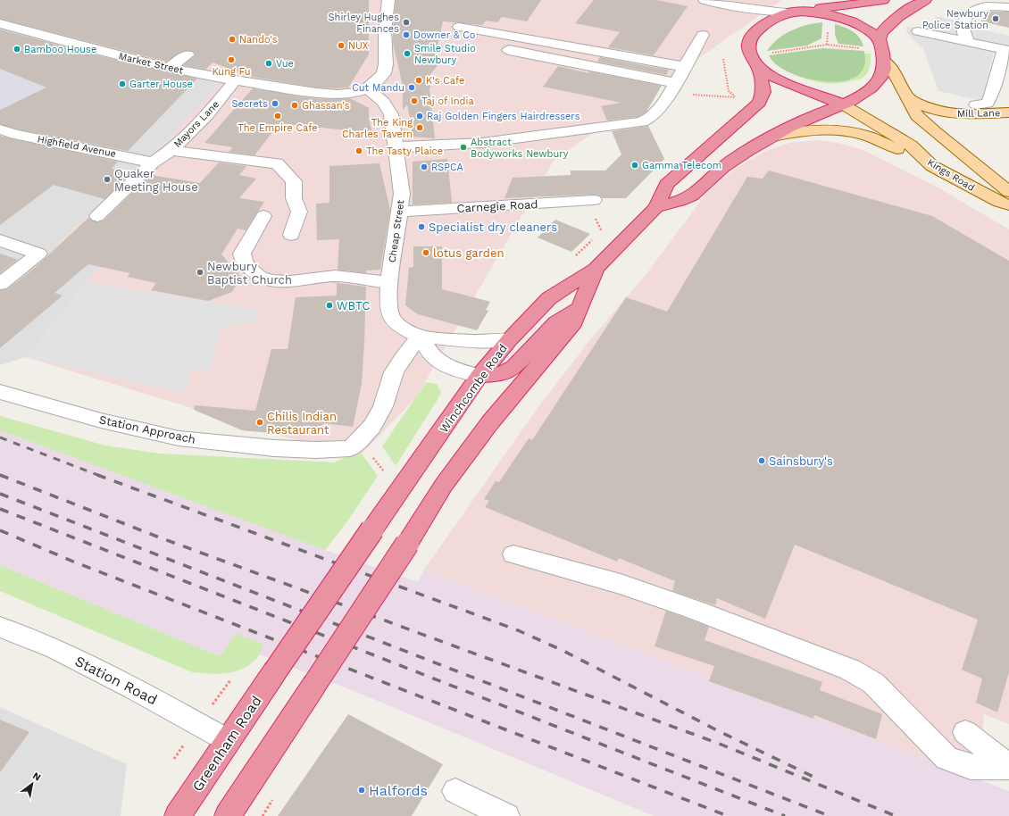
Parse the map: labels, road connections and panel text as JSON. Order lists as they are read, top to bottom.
{
  "streets": {
    "highway": ["Winchcombe Road", "Greenham Road"],
    "main road": ["Mill Lane", "Kings Road"],
    "street": [
      "Market Street",
      "Mayors Lane",
      "Highfield Avenue",
      "Carnegie Road",
      "Cheap Street",
      "Station Approach",
      "Station Road"
    ]
  },
  "crossings": [
    ["Market Street", "Mayors Lane"],
    ["Market Street", "Cheap Street"],
    ["Mill Lane", "Kings Road"],
    ["Mayors Lane", "Highfield Avenue"],
    ["Kings Road", "Winchcombe Road"],
    ["Carnegie Road", "Cheap Street"],
    ["Cheap Street", "Winchcombe Road"],
    ["Cheap Street", "Station Approach"],
    ["Winchcombe Road", "Greenham Road"],
    ["Station Road", "Greenham Road"]
  ],
  "places": [
    "Newbury Police Station",
    "Shirley Hughes Finances",
    "Downer & Co",
    "Nando's",
    "NUX",
    "Bamboo House",
    "Smile Studio Newbury",
    "Kung Fu",
    "Vue",
    "K's Cafe",
    "Garter House",
    "Cut Mandu",
    "Taj of India",
    "Secrets",
    "Ghassan's",
    "The Empire Cafe",
    "Raj Golden Fingers Hairdressers",
    "The King Charles Tavern",
    "Abstract Bodyworks Newbury",
    "The Tasty Plaice",
    "Gamma Telecom",
    "RSPCA",
    "Quaker Meeting House",
    "Specialist dry cleaners",
    "lotus garden",
    "Newbury Baptist Church",
    "WBTC",
    "Chilis Indian Restaurant",
    "Sainsbury's",
    "Halfords"
  ],
  "north": "top right"
}
